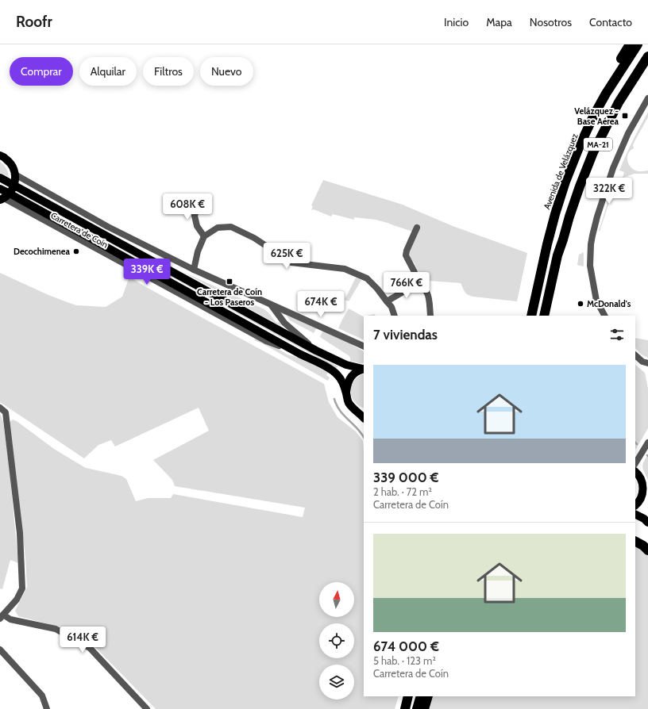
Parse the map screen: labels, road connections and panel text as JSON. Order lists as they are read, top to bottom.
{
  "streets": {
    "highway": ["MA-21", "Avenida de Velázquez"],
    "street": ["Carretera de Coín"]
  },
  "places": {
    "transit": ["Velázquez - Base Aérea", "Carretera de Coín - Los Paseros"],
    "other": ["Decochimenea", "McDonald's"]
  },
  "north": "top",
  "page": {
    "header": "Roofr",
    "nav": [
      "Inicio",
      "Mapa",
      "Nosotros",
      "Contacto"
    ],
    "chip": [
      "Comprar",
      "Alquilar",
      "Filtros",
      "Nuevo"
    ],
    "price": [
      "322K €",
      "608K €",
      "625K €",
      "339K €",
      "766K €",
      "674K €",
      "614K €"
    ],
    "heading": "7 viviendas",
    "list": [
      {
        "name": "339 000 €",
        "note": "2 hab. · 72 m² · Carretera de Coín"
      },
      {
        "name": "674 000 €",
        "note": "5 hab. · 123 m² · Carretera de Coín"
      }
    ]
  }
}
